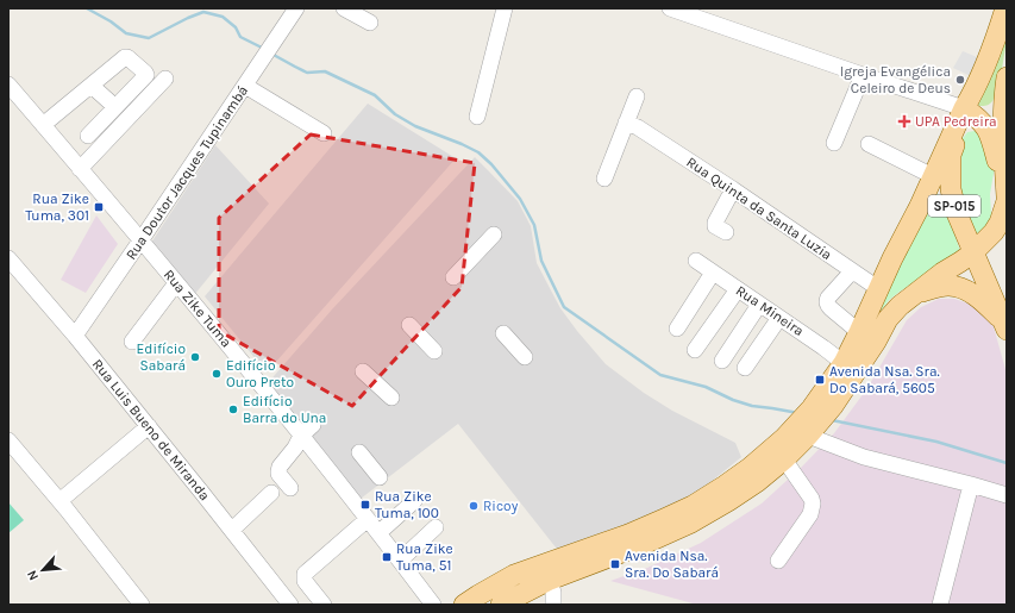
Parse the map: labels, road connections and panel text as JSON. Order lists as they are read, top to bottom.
{
  "streets": {
    "main road": ["SP-015"],
    "street": [
      "Rua Doutor Jacques Tupinambá",
      "Rua Quinta da Santa Luzia",
      "Rua Zike Tuma",
      "Rua Mineira",
      "Rua Luis Bueno de Miranda"
    ]
  },
  "crossings": [
    ["Rua Doutor Jacques Tupinambá", "Rua Zike Tuma"],
    ["Rua Doutor Jacques Tupinambá", "Rua Luis Bueno de Miranda"]
  ],
  "places": {
    "other": [
      "Igreja Evangélica Celeiro de Deus",
      "Edifício Sabará",
      "Edifício Ouro Preto",
      "Edifício Barra do Una",
      "Ricoy"
    ],
    "health": ["UPA Pedreira"],
    "transit": [
      "Rua Zike Tuma, 301",
      "Avenida Nsa. Sra. Do Sabará, 5605",
      "Rua Zike Tuma, 100",
      "Rua Zike Tuma, 51",
      "Avenida Nsa. Sra. Do Sabará"
    ]
  },
  "north": "bottom left"
}
